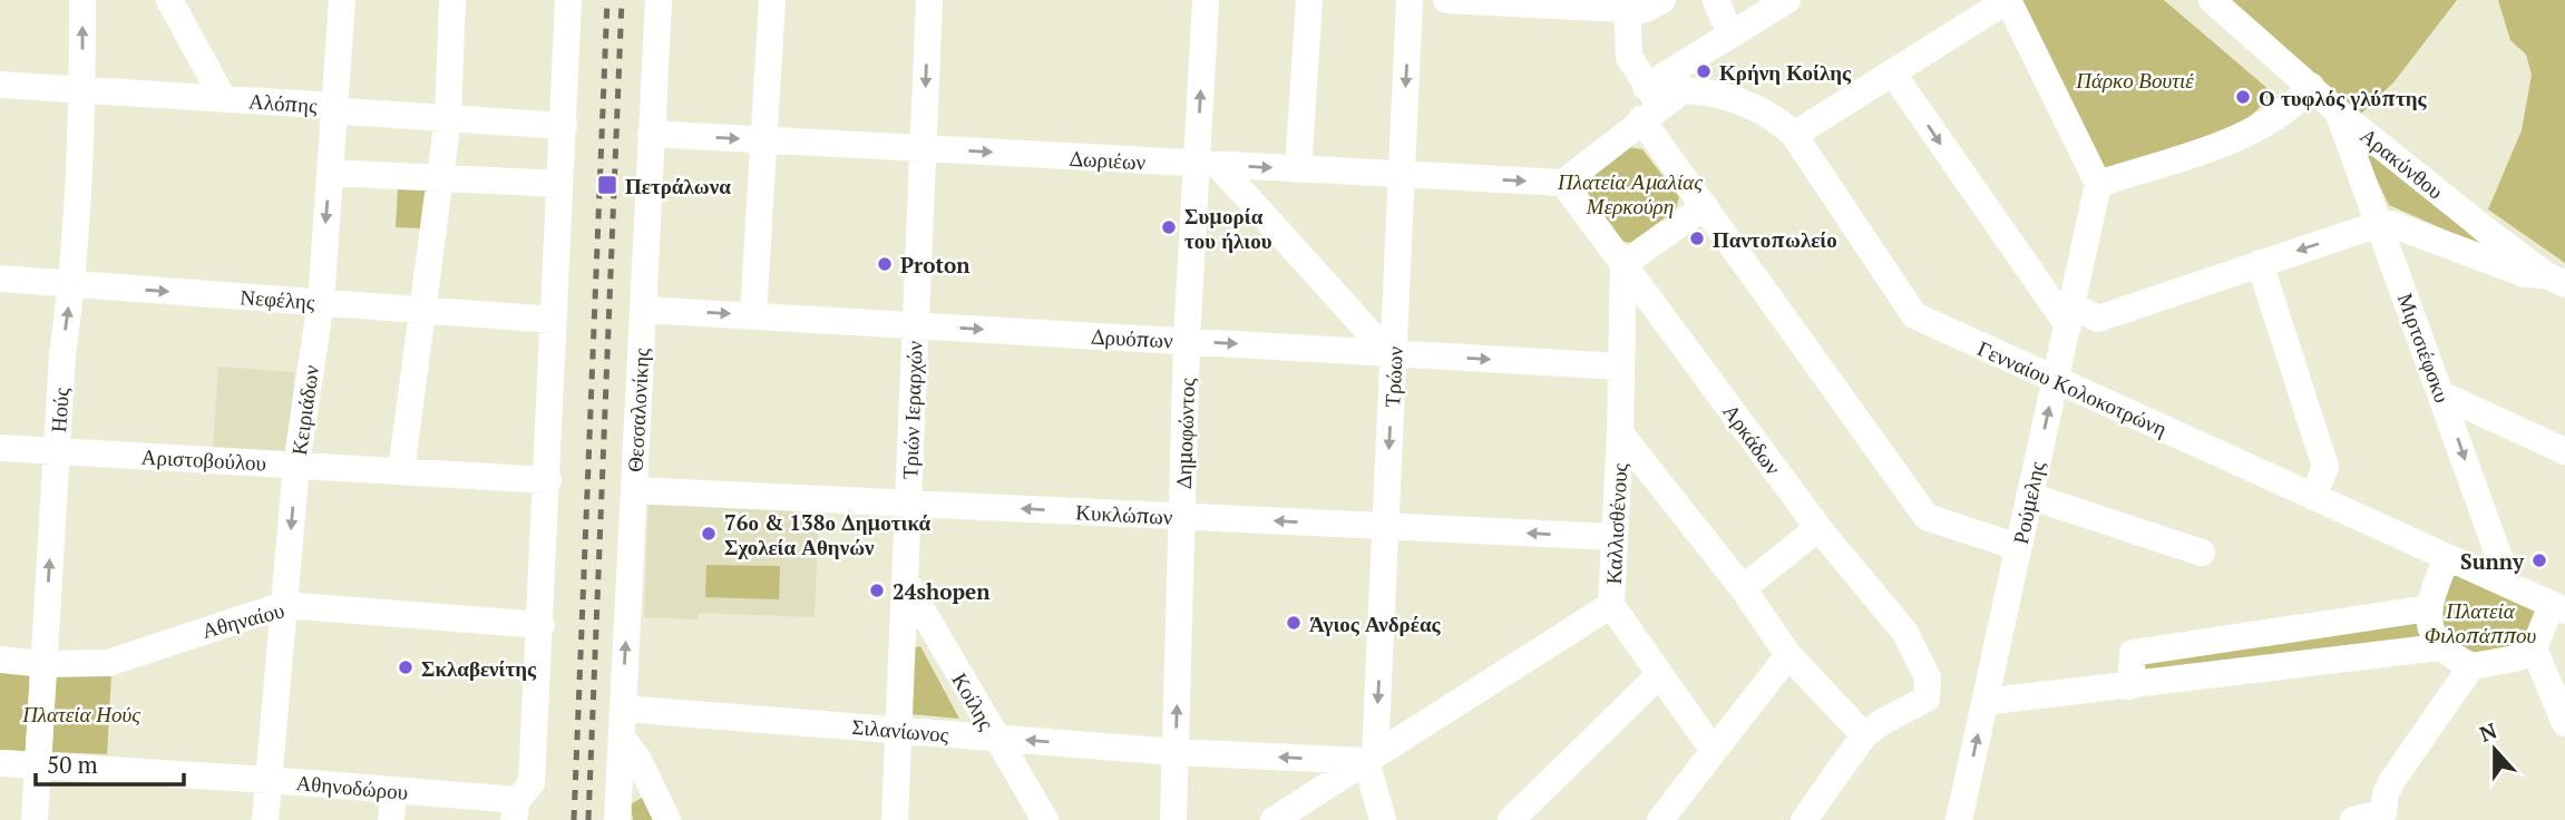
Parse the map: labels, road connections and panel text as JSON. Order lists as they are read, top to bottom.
{
  "streets": {
    "street": [
      "Αλόπης",
      "Δωριέων",
      "Αρακύνθου",
      "Νεφέλης",
      "Δρυόπων",
      "Μιρτσιέφσκυ",
      "Τρώων",
      "Γενναίου Κολοκοτρώνη",
      "Ηούς",
      "Κειριάδων",
      "Θεσσαλονίκης",
      "Τριών Ιεραρχών",
      "Δημοφώντος",
      "Αρκάδων",
      "Αριστοβούλου",
      "Ρούμελης",
      "Κυκλώπων",
      "Καλλισθένους",
      "Αθηναίου",
      "Κοίλης",
      "Σιλανίωνος",
      "Αθηνοδώρου"
    ]
  },
  "crossings": [
    ["Αλόπης", "Ηούς"],
    ["Αλόπης", "Κειριάδων"],
    ["Δωριέων", "Τρώων"],
    ["Δωριέων", "Θεσσαλονίκης"],
    ["Δωριέων", "Τριών Ιεραρχών"],
    ["Δωριέων", "Δημοφώντος"],
    ["Δωριέων", "Αρκάδων"],
    ["Αρακύνθου", "Μιρτσιέφσκυ"],
    ["Νεφέλης", "Ηούς"],
    ["Νεφέλης", "Κειριάδων"],
    ["Δρυόπων", "Τρώων"],
    ["Δρυόπων", "Θεσσαλονίκης"],
    ["Δρυόπων", "Τριών Ιεραρχών"],
    ["Δρυόπων", "Δημοφώντος"],
    ["Δρυόπων", "Καλλισθένους"],
    ["Μιρτσιέφσκυ", "Γενναίου Κολοκοτρώνη"],
    ["Τρώων", "Κυκλώπων"],
    ["Τρώων", "Σιλανίωνος"],
    ["Γενναίου Κολοκοτρώνη", "Ρούμελης"],
    ["Ηούς", "Αριστοβούλου"],
    ["Ηούς", "Αθηναίου"],
    ["Ηούς", "Αθηνοδώρου"],
    ["Κειριάδων", "Αριστοβούλου"],
    ["Κειριάδων", "Αθηναίου"],
    ["Κειριάδων", "Αθηνοδώρου"],
    ["Θεσσαλονίκης", "Κυκλώπων"],
    ["Θεσσαλονίκης", "Σιλανίωνος"],
    ["Τριών Ιεραρχών", "Κυκλώπων"],
    ["Τριών Ιεραρχών", "Κοίλης"],
    ["Τριών Ιεραρχών", "Σιλανίωνος"],
    ["Δημοφώντος", "Κυκλώπων"],
    ["Δημοφώντος", "Σιλανίωνος"],
    ["Αρκάδων", "Καλλισθένους"],
    ["Κυκλώπων", "Καλλισθένους"],
    ["Κοίλης", "Σιλανίωνος"]
  ],
  "one_way": [
    "Δωριέων",
    "Νεφέλης",
    "Δρυόπων",
    "Ηούς",
    "Κυκλώπων",
    "Σιλανίωνος"
  ],
  "parks": [
    "Πάρκο Βουτιέ",
    "Πλατεία Αμαλίας Μερκούρη",
    "Πλατεία Φιλοπάππου",
    "Πλατεία Ηούς"
  ],
  "places": {
    "other": [
      "Κρήνη Κοίλης",
      "Ο τυφλός γλύπτης",
      "Συμορία του ήλιου",
      "Παντοπωλείο",
      "Proton",
      "76ο & 138ο Δημοτικά Σχολεία Αθηνών",
      "Sunny",
      "24shopen",
      "Άγιος Ανδρέας",
      "Σκλαβενίτης"
    ],
    "transit": ["Πετράλωνα"]
  },
  "scale_bar": "50 m",
  "north": "top"
}
